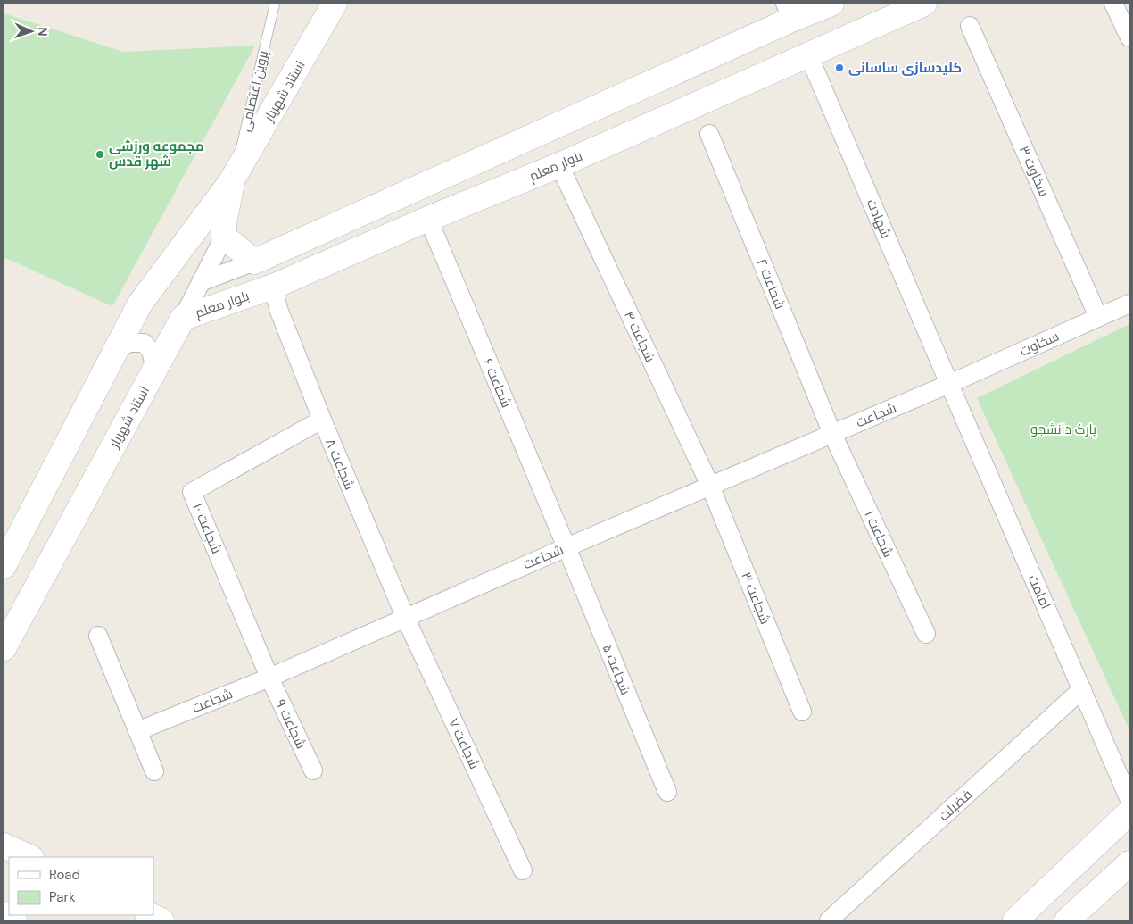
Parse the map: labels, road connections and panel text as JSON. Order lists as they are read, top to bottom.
{
  "streets": {
    "street": [
      "استاد شهریار",
      "بلوار معلم",
      "سخاوت ۳",
      "شهادت",
      "شجاعت ۲",
      "شجاعت ۴",
      "سخاوت",
      "شجاعت ۶",
      "شجاعت",
      "شجاعت ۸",
      "شجاعت ۱۰",
      "شجاعت ۱",
      "امامت",
      "شجاعت ۳",
      "شجاعت ۵",
      "شجاعت ۹",
      "شجاعت ۷",
      "فضیلت"
    ],
    "lane": ["پروین اعتصامی"]
  },
  "crossings": [
    ["پروین اعتصامی", "استاد شهریار"],
    ["استاد شهریار", "بلوار معلم"],
    ["بلوار معلم", "شهادت"],
    ["بلوار معلم", "شجاعت ۴"],
    ["بلوار معلم", "شجاعت ۶"],
    ["بلوار معلم", "شجاعت ۸"],
    ["سخاوت ۳", "سخاوت"],
    ["شهادت", "سخاوت"],
    ["شهادت", "شجاعت"],
    ["شهادت", "امامت"],
    ["شجاعت ۲", "شجاعت"],
    ["شجاعت ۲", "شجاعت ۱"],
    ["شجاعت ۴", "شجاعت"],
    ["شجاعت ۴", "شجاعت ۳"],
    ["سخاوت", "شجاعت"],
    ["سخاوت", "امامت"],
    ["شجاعت ۶", "شجاعت"],
    ["شجاعت ۶", "شجاعت ۵"],
    ["شجاعت", "شجاعت ۸"],
    ["شجاعت", "شجاعت ۱۰"],
    ["شجاعت", "شجاعت ۱"],
    ["شجاعت", "امامت"],
    ["شجاعت", "شجاعت ۳"],
    ["شجاعت", "شجاعت ۵"],
    ["شجاعت", "شجاعت ۹"],
    ["شجاعت", "شجاعت ۷"],
    ["شجاعت ۸", "شجاعت ۱۰"],
    ["شجاعت ۸", "شجاعت ۷"],
    ["شجاعت ۱۰", "شجاعت ۹"],
    ["امامت", "فضیلت"]
  ],
  "parks": ["پارک دانشجو"],
  "places": ["کلیدسازی ساسانی", "مجموعه ورزشی شهر قدس"],
  "legend": ["Road", "Park"],
  "north": "right"
}
